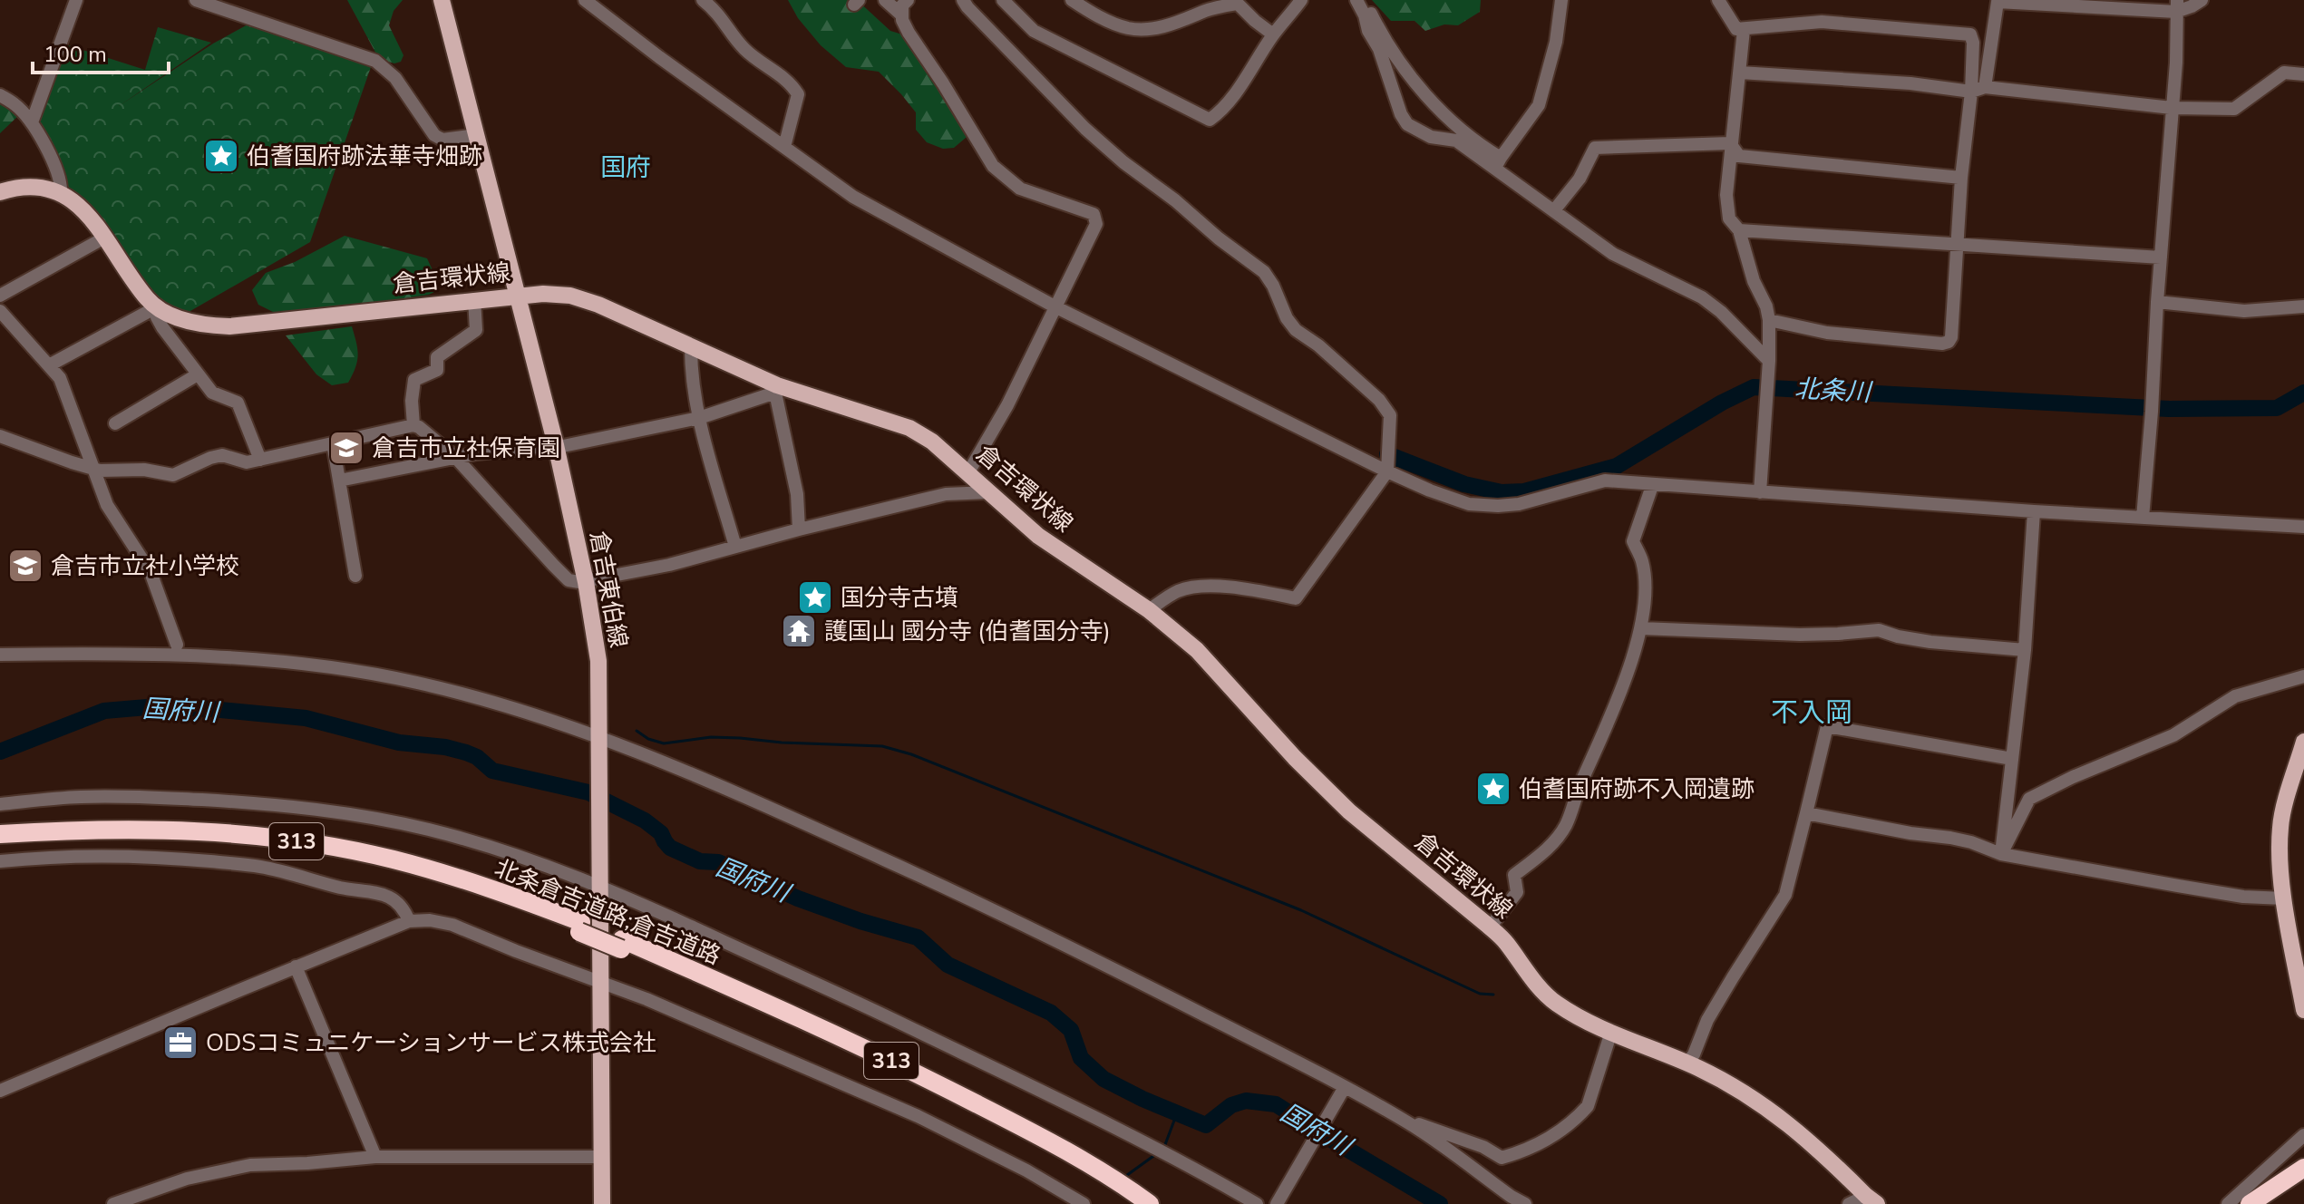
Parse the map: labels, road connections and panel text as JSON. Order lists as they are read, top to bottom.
{
  "streets": {
    "highway": ["313", "北条倉吉道路;倉吉道路"],
    "main road": ["倉吉環状線", "倉吉東伯線"]
  },
  "crossings": [
    ["倉吉環状線", "倉吉東伯線"]
  ],
  "districts": ["国府", "不入岡"],
  "water": ["北条川", "国府川"],
  "places": {
    "place": ["伯耆国府跡法華寺畑跡", "国分寺古墳", "伯耆国府跡不入岡遺跡"],
    "school or university": ["倉吉市立社保育園", "倉吉市立社小学校"],
    "temple": ["護国山 國分寺 (伯耆国分寺)"],
    "office": ["ODSコミュニケーションサービス株式会社"]
  },
  "scale_bar": "100 m"
}
